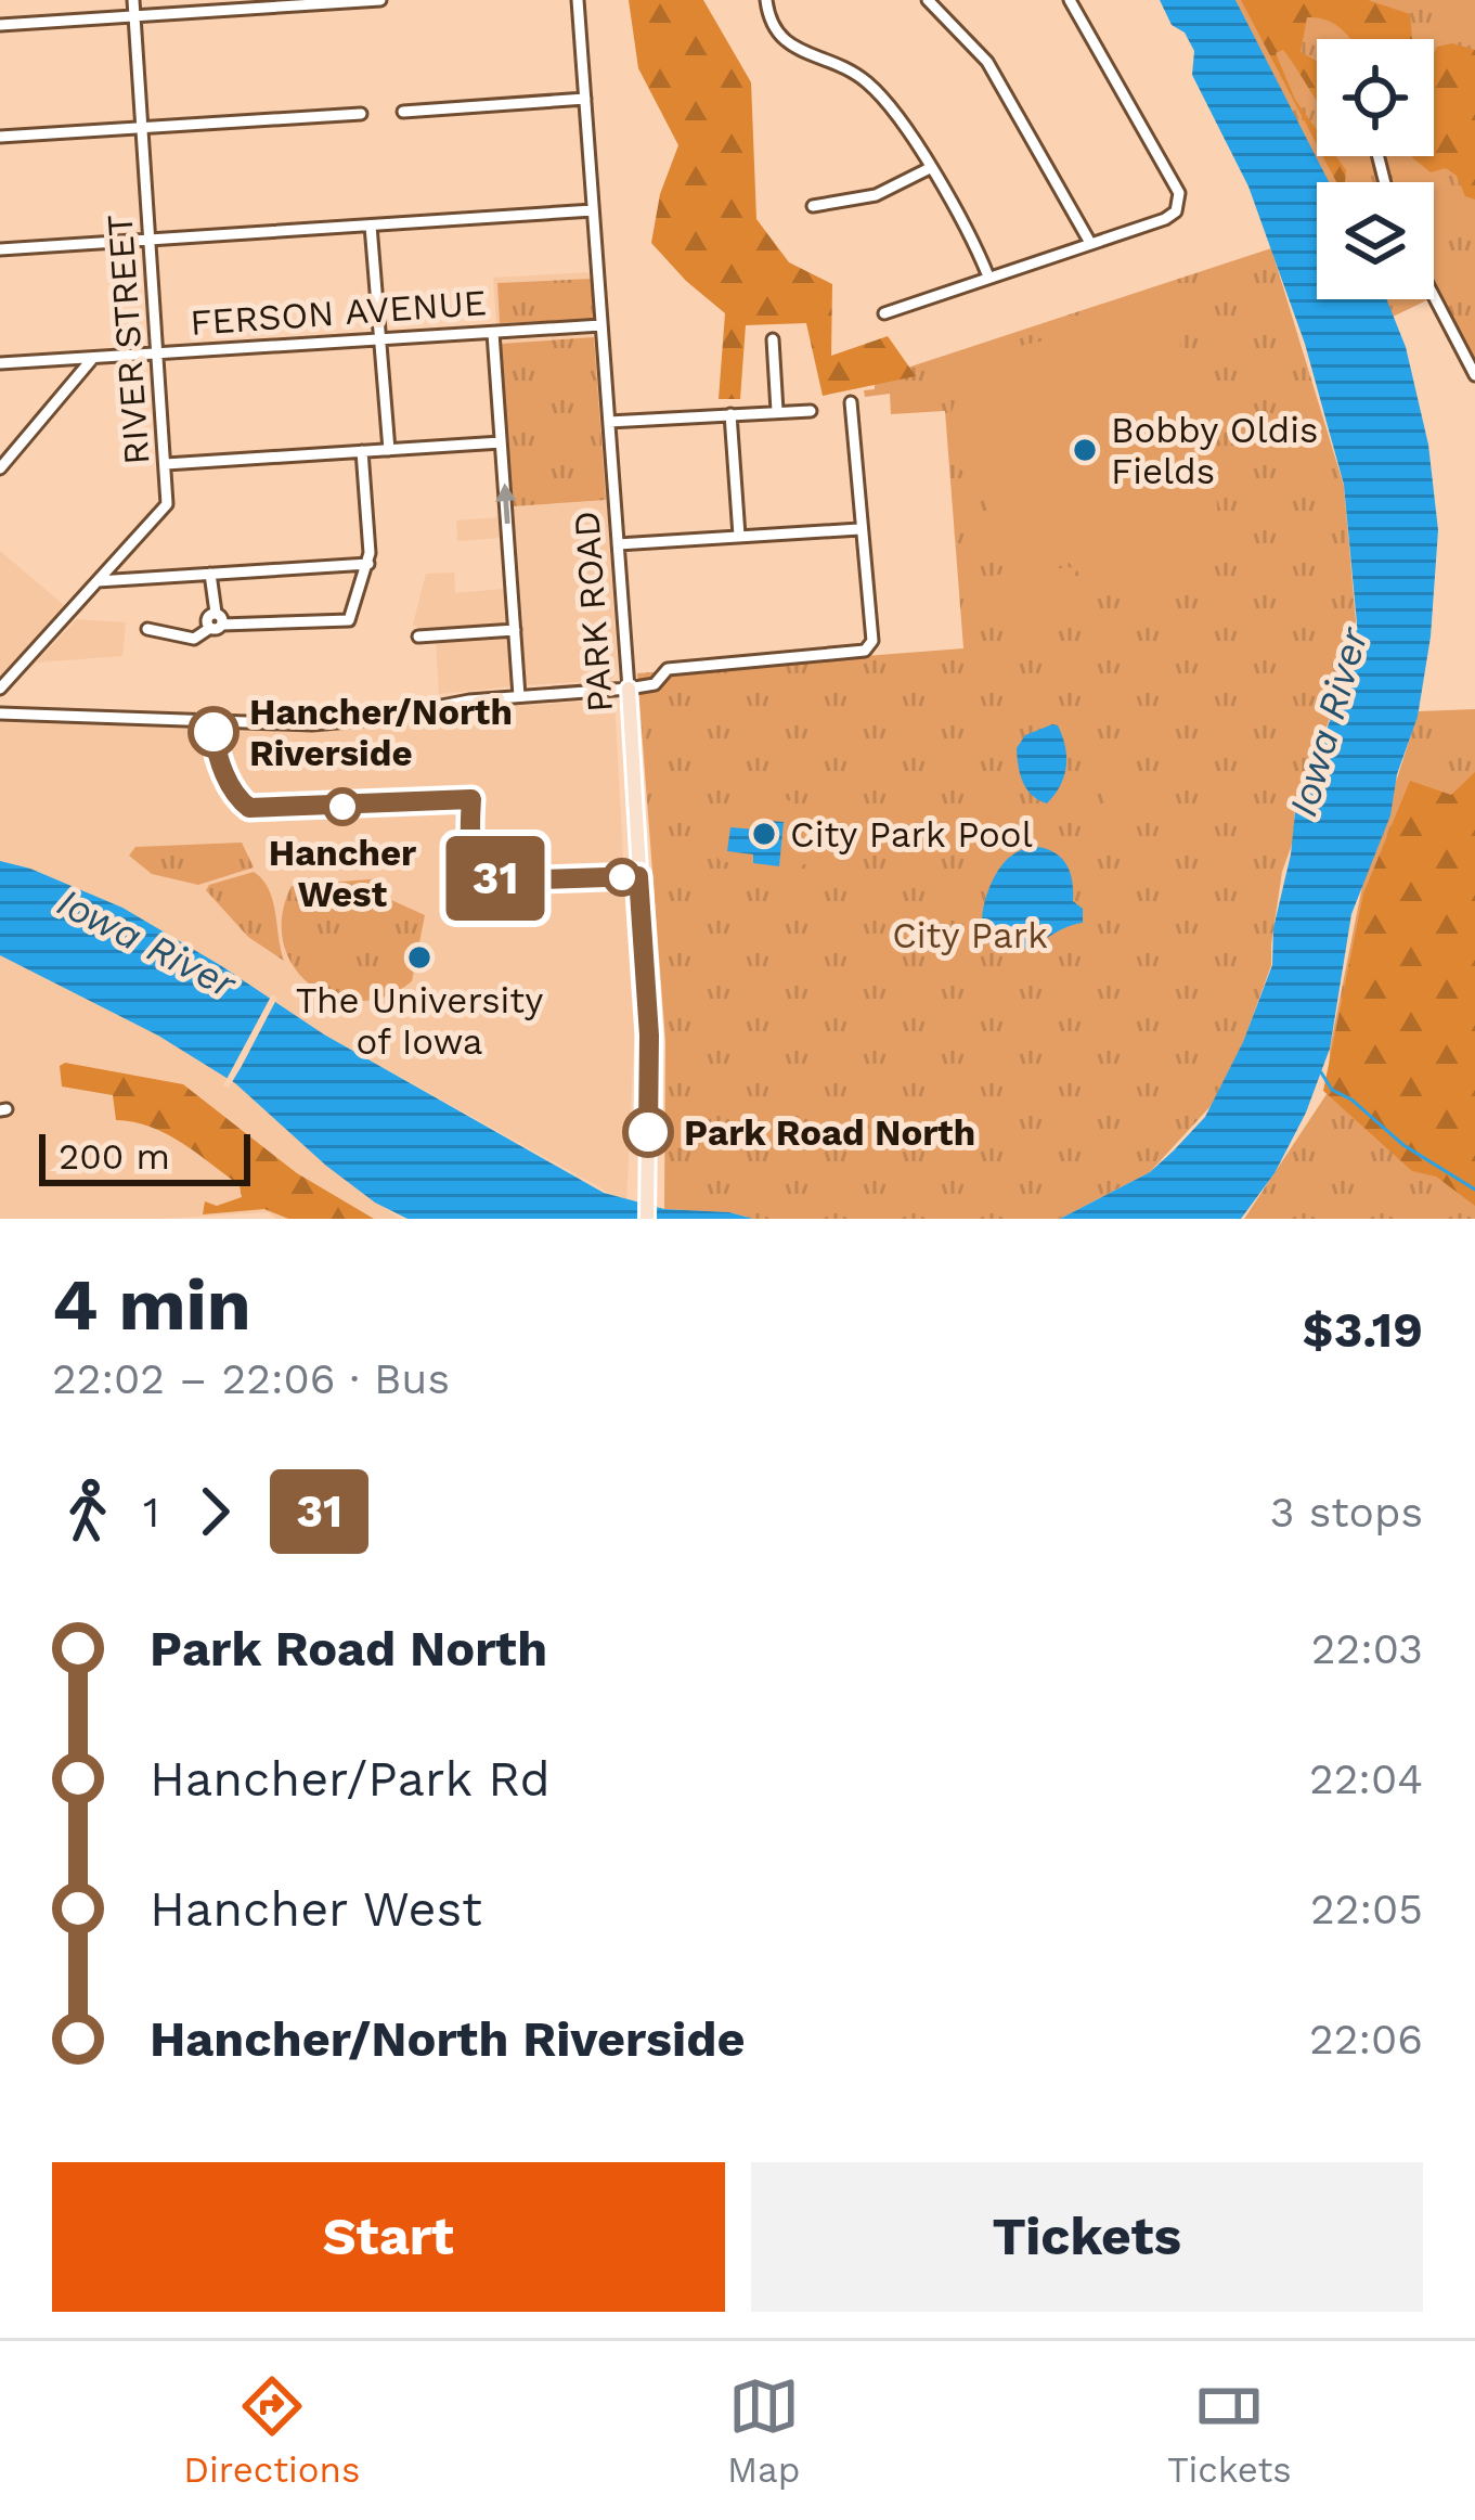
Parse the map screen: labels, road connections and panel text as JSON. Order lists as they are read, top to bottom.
{
  "streets": {
    "main road": ["PARK ROAD"],
    "street": ["FERSON AVENUE", "RIVER STREET"]
  },
  "crossings": [
    ["FERSON AVENUE", "RIVER STREET"],
    ["FERSON AVENUE", "PARK ROAD"]
  ],
  "water": ["Iowa River"],
  "parks": ["City Park"],
  "places": [
    "Bobby Oldis Fields",
    "Hancher/North Riverside",
    "Hancher West",
    "City Park Pool",
    "The University of Iowa",
    "Park Road North"
  ],
  "lines": ["bus line 31"],
  "scale_bar": "200 m",
  "page": {
    "on_map": "31",
    "scale": "200 m",
    "heading": ["4 min", "22:02 – 22:06 · Bus", "$3.19"],
    "legs": ["1", "31", "3 stops"],
    "list": [
      {
        "name": "Park Road North",
        "value": "22:03"
      },
      {
        "name": "Hancher/Park Rd",
        "value": "22:04"
      },
      {
        "name": "Hancher West",
        "value": "22:05"
      },
      {
        "name": "Hancher/North Riverside",
        "value": "22:06"
      }
    ],
    "buttons": ["Start", "Tickets"],
    "tabs": ["Directions", "Map", "Tickets"]
  }
}
